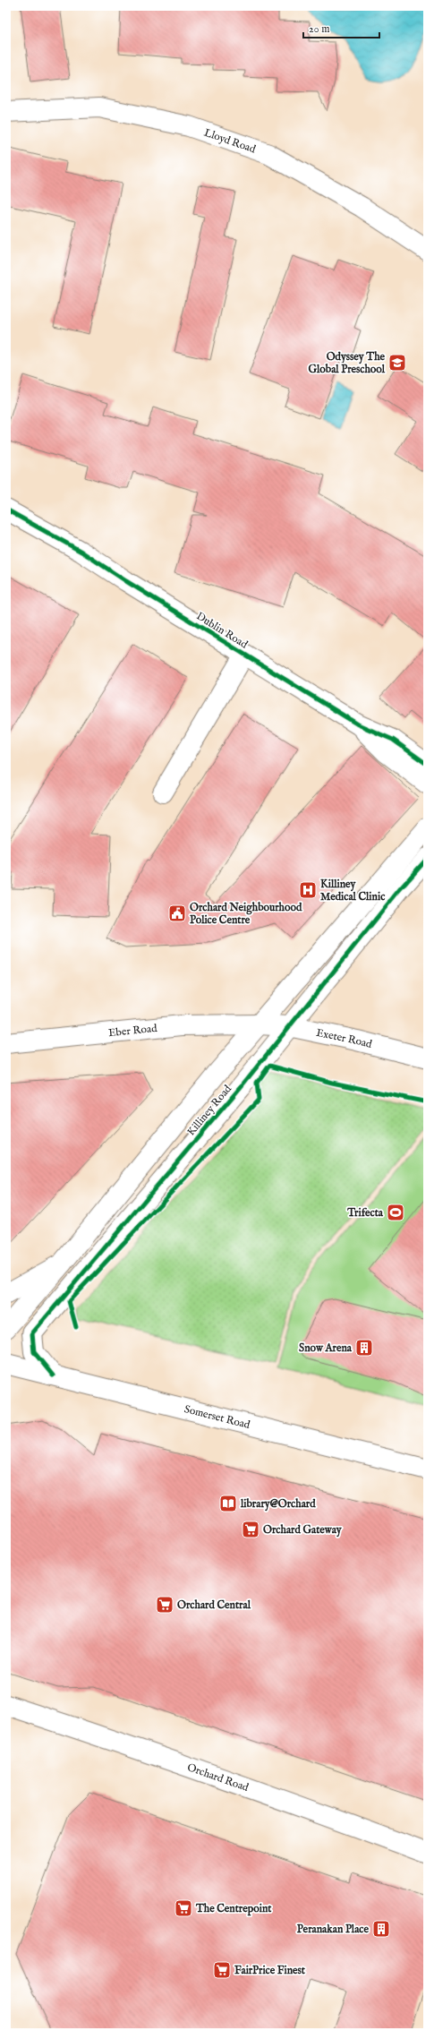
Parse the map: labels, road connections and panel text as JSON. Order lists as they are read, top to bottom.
{
  "streets": {
    "street": [
      "Lloyd Road",
      "Dublin Road",
      "Eber Road",
      "Exeter Road",
      "Killiney Road",
      "Somerset Road",
      "Orchard Road"
    ]
  },
  "crossings": [
    ["Eber Road", "Exeter Road"],
    ["Eber Road", "Killiney Road"],
    ["Exeter Road", "Killiney Road"],
    ["Killiney Road", "Somerset Road"]
  ],
  "places": {
    "school or university": ["Odyssey The Global Preschool"],
    "hospital": ["Killiney Medical Clinic"],
    "public building": ["Orchard Neighbourhood Police Centre"],
    "sports": ["Trifecta"],
    "building": ["Snow Arena", "Peranakan Place"],
    "library": ["library@Orchard"],
    "supermarket": [
      "Orchard Gateway",
      "Orchard Central",
      "The Centrepoint",
      "FairPrice Finest"
    ]
  },
  "scale_bar": "20 m"
}
